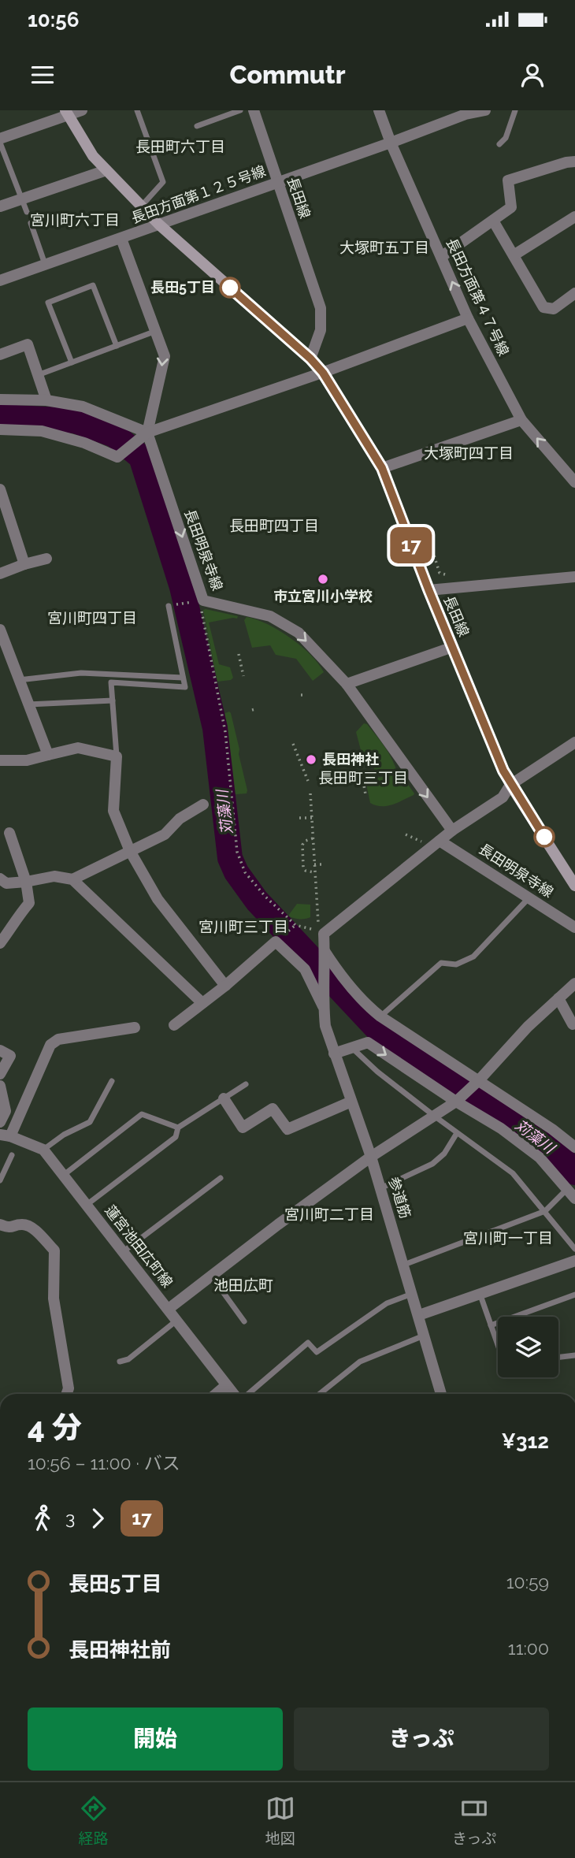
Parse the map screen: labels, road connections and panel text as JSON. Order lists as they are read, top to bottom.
{
  "streets": {
    "street": [
      "長田方面第１２５号線",
      "長田線",
      "長田方面第４７号線",
      "長田明泉寺線",
      "参道筋",
      "蓮宮池田広町線"
    ]
  },
  "crossings": [
    ["長田方面第１２５号線", "長田線"],
    ["長田方面第１２５号線", "長田方面第４７号線"]
  ],
  "one_way": ["長田明泉寺線"],
  "districts": [
    "長田町六丁目",
    "宮川町六丁目",
    "大塚町五丁目",
    "大塚町四丁目",
    "長田町四丁目",
    "宮川町四丁目",
    "長田町三丁目",
    "宮川町三丁目",
    "宮川町二丁目",
    "宮川町一丁目",
    "池田広町"
  ],
  "water": ["苅藻川"],
  "places": ["長田5丁目", "市立宮川小学校", "長田神社"],
  "lines": ["bus line 17"],
  "page": {
    "status": "10:56",
    "header": "Commutr",
    "on_map": "17",
    "heading": ["4 分", "10:56 – 11:00 · バス", "¥312"],
    "legs": ["3", "17"],
    "list": [
      {
        "name": "長田5丁目",
        "value": "10:59"
      },
      {
        "name": "長田神社前",
        "value": "11:00"
      }
    ],
    "buttons": ["開始", "きっぷ"],
    "tabs": ["経路", "地図", "きっぷ"]
  }
}
